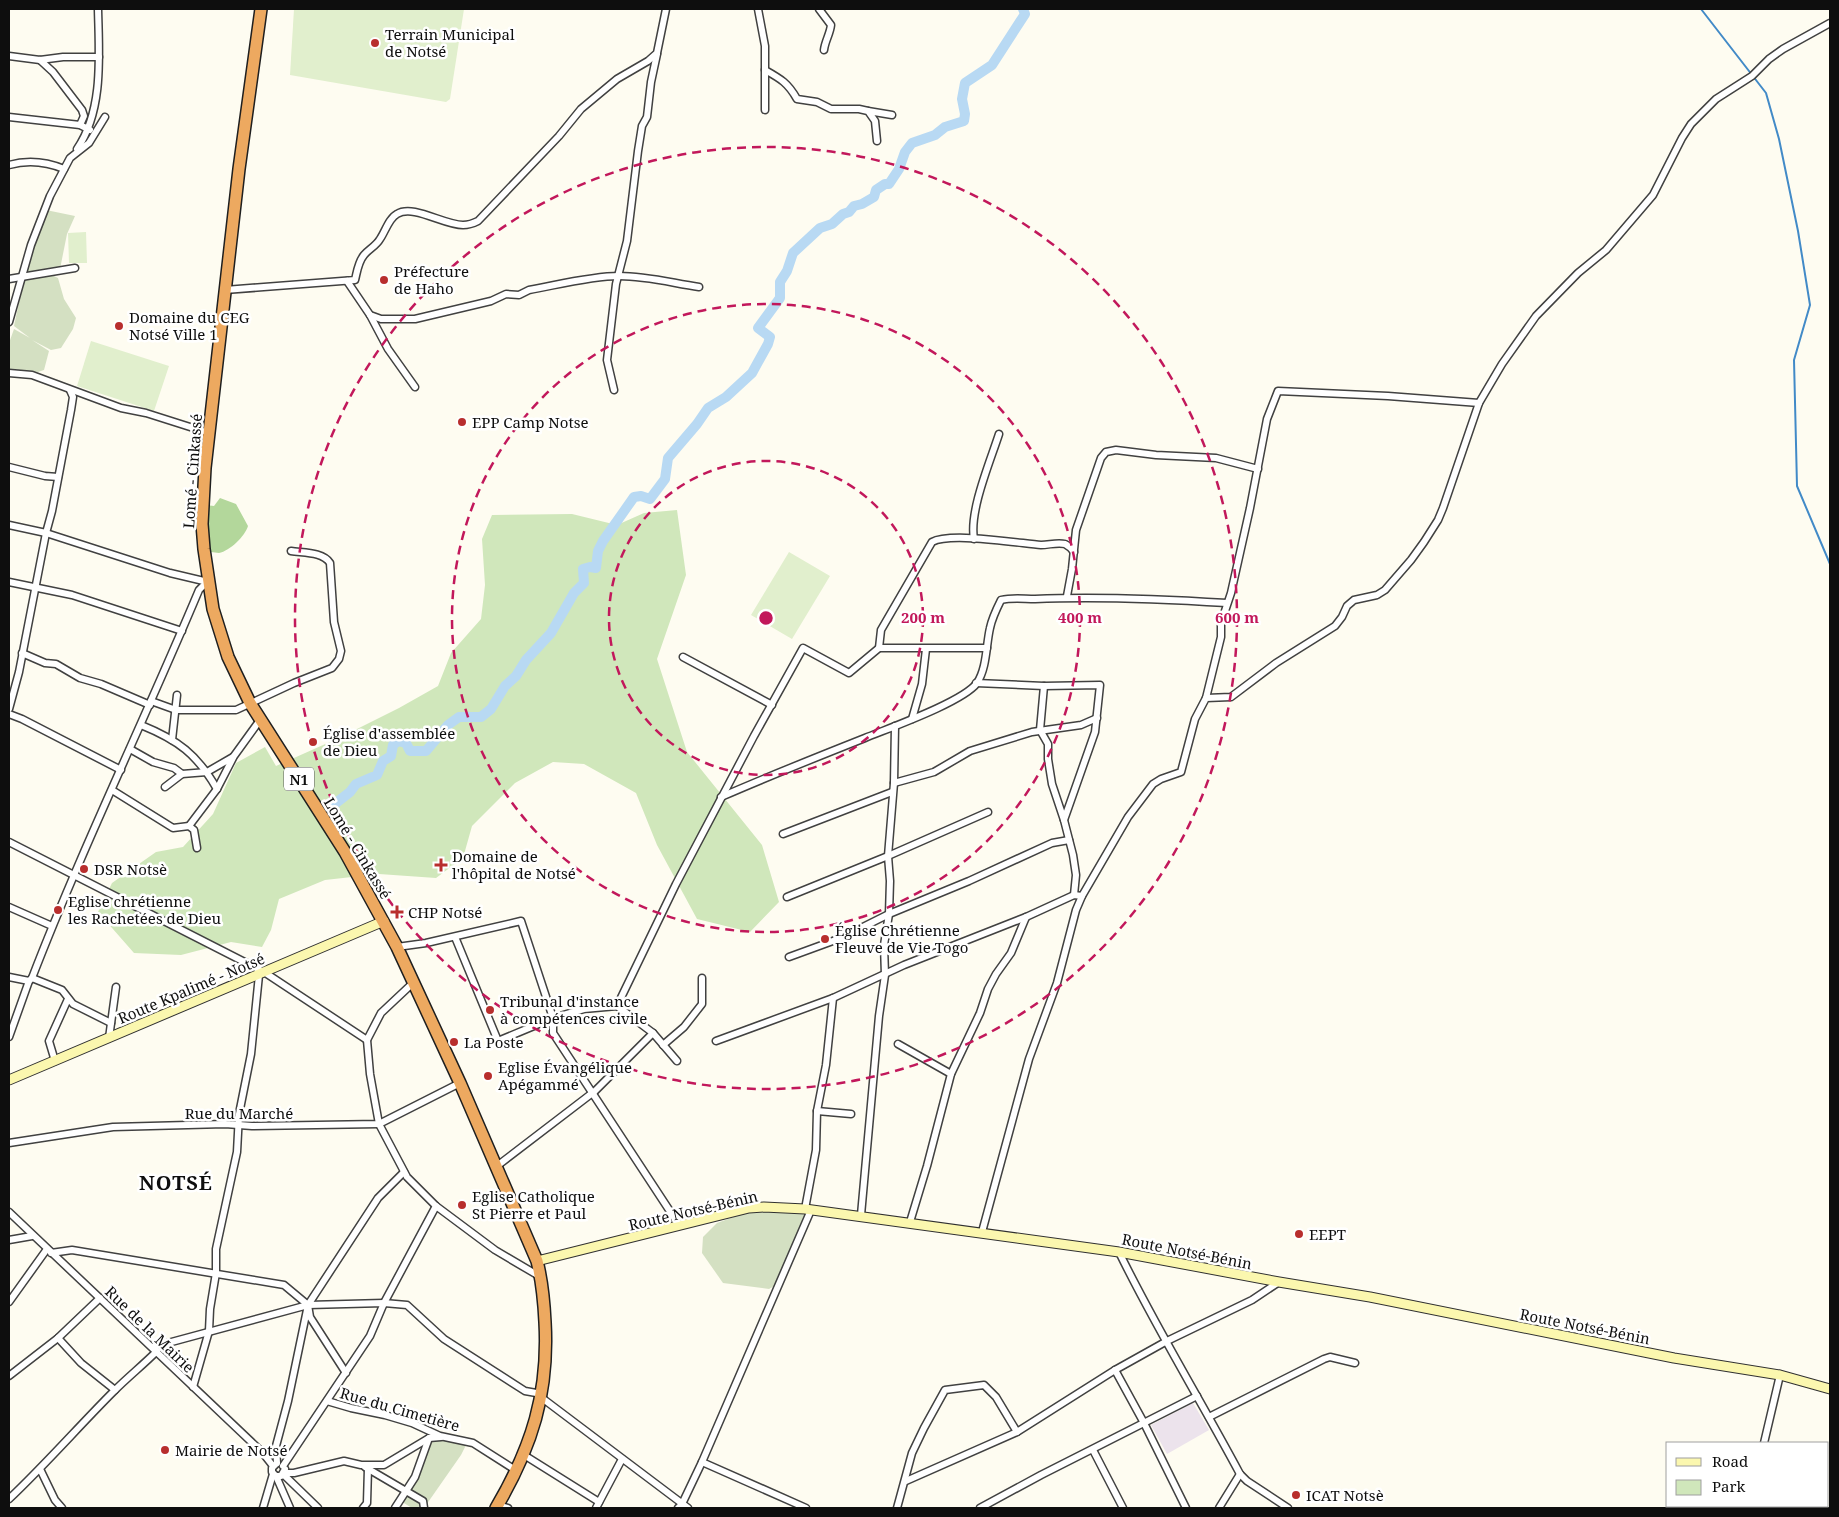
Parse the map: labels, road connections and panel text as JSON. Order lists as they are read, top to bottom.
{
  "streets": {
    "highway": ["Lomé - Cinkassé", "N1"],
    "main road": ["Route Kpalimé - Notsé", "Route Notsé-Bénin"],
    "street": ["Rue du Marché", "Rue de la Mairie", "Rue du Cimetière"]
  },
  "crossings": [
    ["Lomé - Cinkassé", "Route Kpalimé - Notsé"],
    ["Lomé - Cinkassé", "Rue du Marché"],
    ["Lomé - Cinkassé", "Route Notsé-Bénin"],
    ["Lomé - Cinkassé", "Rue du Cimetière"]
  ],
  "districts": ["NOTSÉ"],
  "places": {
    "other": [
      "Terrain Municipal de Notsé",
      "Préfecture de Haho",
      "Domaine du CEG Notsé Ville 1",
      "EPP Camp Notse",
      "Église d'assemblée de Dieu",
      "DSR Notsè",
      "Eglise chrétienne les Rachetées de Dieu",
      "Église Chrétienne Fleuve de Vie Togo",
      "Tribunal d'instance à compétences civile",
      "La Poste",
      "Eglise Évangélique Apégammé",
      "Eglise Catholique St Pierre et Paul",
      "EEPT",
      "Mairie de Notsé",
      "ICAT Notsè"
    ],
    "health": ["Domaine de l'hôpital de Notsé", "CHP Notsé"]
  },
  "legend": ["Road", "Park"],
  "rings": ["200 m", "400 m", "600 m"]
}
